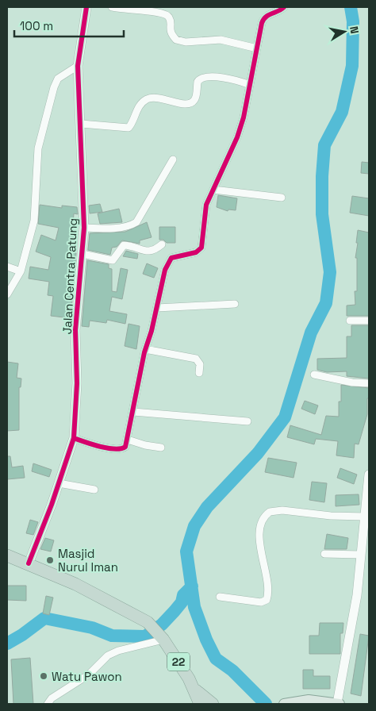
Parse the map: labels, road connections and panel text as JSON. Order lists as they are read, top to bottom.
{
  "streets": {
    "highway": ["22"],
    "street": ["Jalan Centra Patung"]
  },
  "crossings": [
    ["Jalan Centra Patung", "22"]
  ],
  "places": ["Masjid Nurul Iman", "Watu Pawon"],
  "scale_bar": "100 m",
  "north": "right"
}
